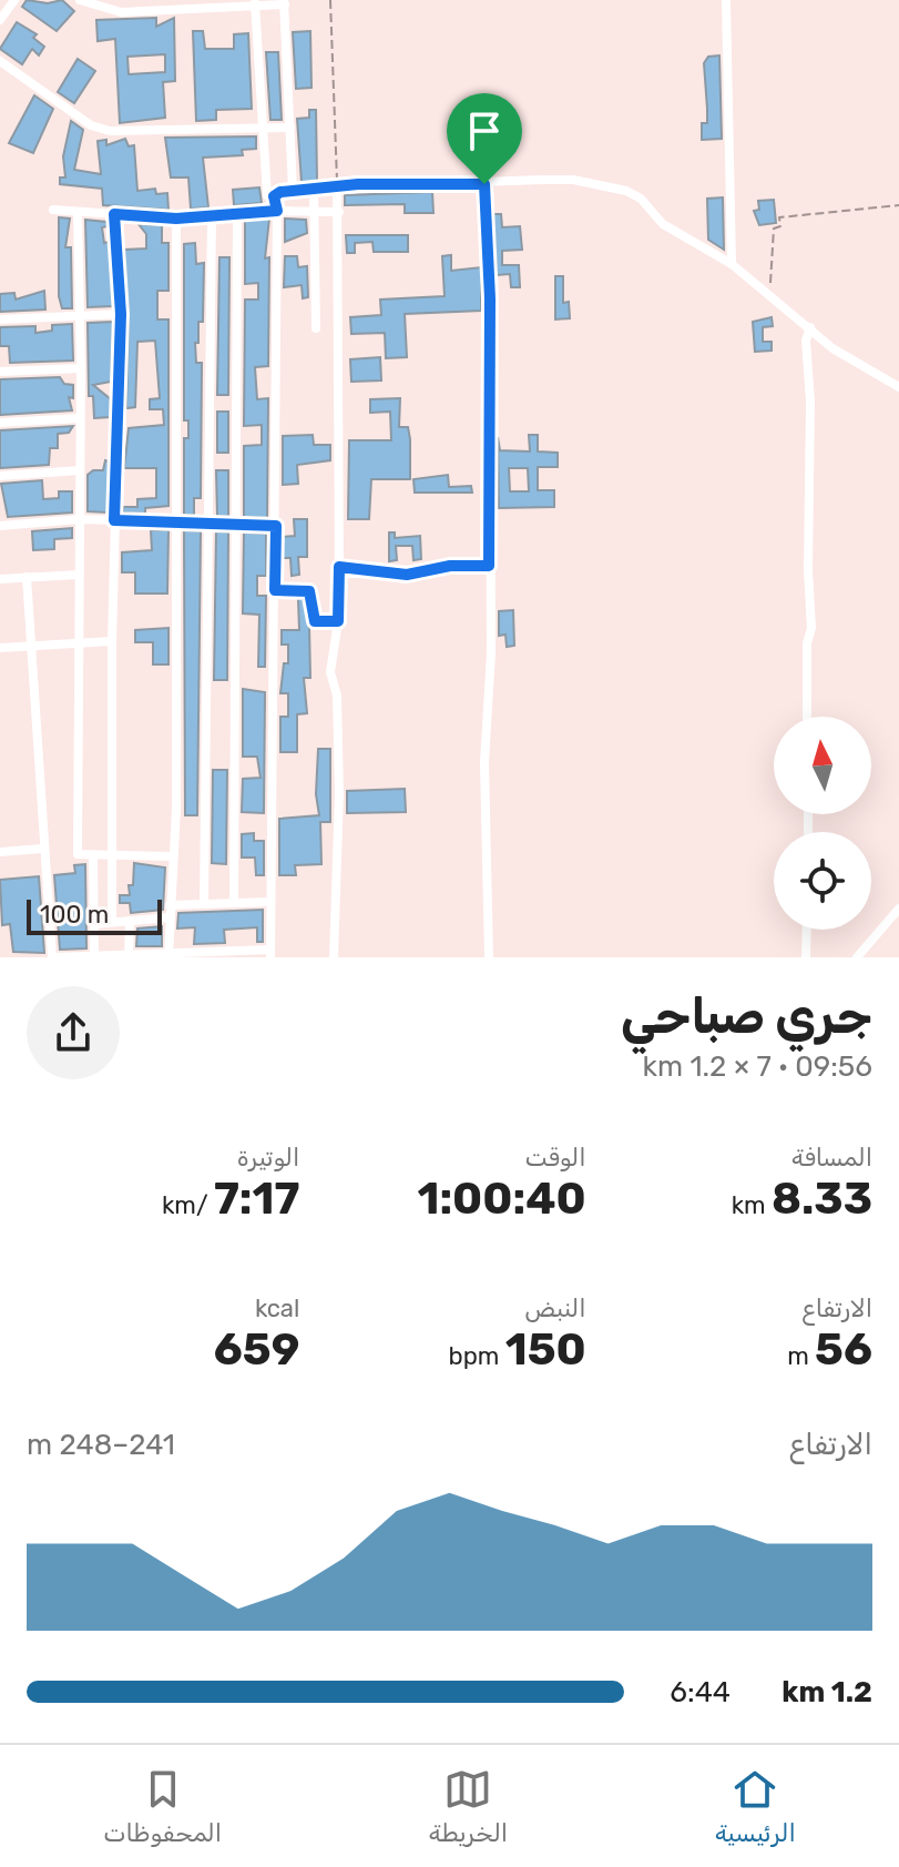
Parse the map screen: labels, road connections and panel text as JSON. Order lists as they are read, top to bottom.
{
  "scale_bar": "100 m",
  "north": "top",
  "page": {
    "scale": "100 m",
    "heading": ["جري صباحي", "09:56 · 7 × 1.2 km"],
    "stats": [
      ["المسافة", "8.33 km"],
      ["الوقت", "1:00:40"],
      ["الوتيرة", "7:17 /km"],
      ["الارتفاع", "56 m"],
      ["النبض", "150 bpm"],
      ["kcal", "659"]
    ],
    "chart": ["الارتفاع", "241–248 m"],
    "list": [
      {
        "name": "1.2 km",
        "note": "6:44"
      }
    ],
    "tabs": ["الرئيسية", "الخريطة", "المحفوظات"]
  }
}
